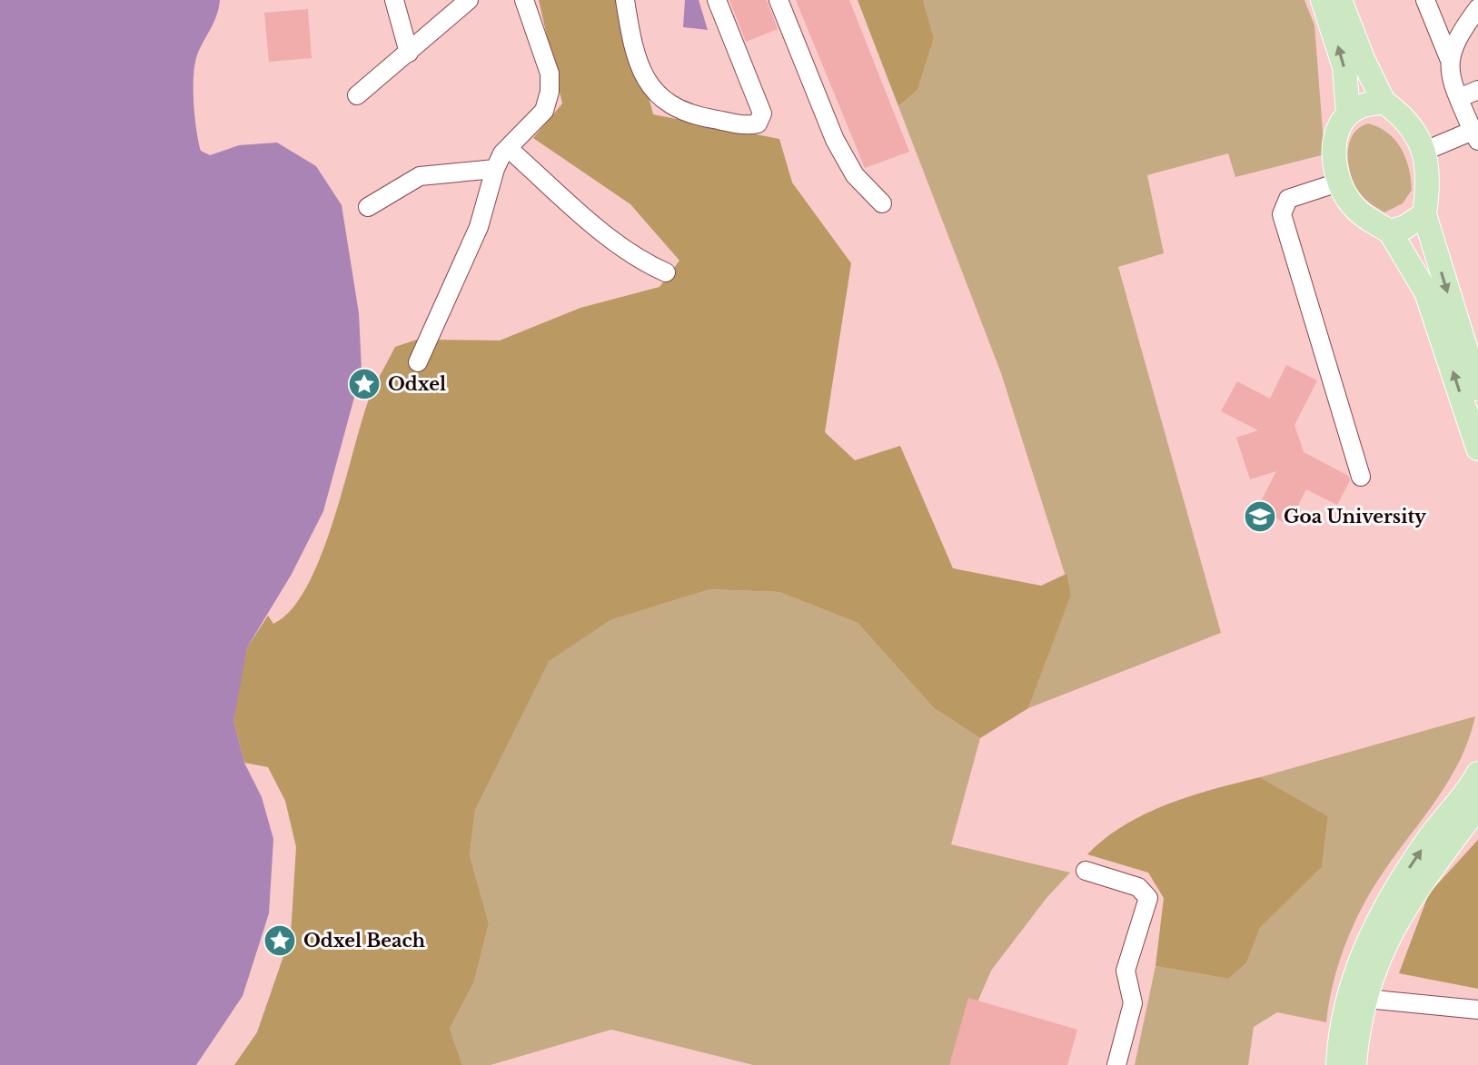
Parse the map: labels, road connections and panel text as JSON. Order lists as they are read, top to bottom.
{
  "places": {
    "place": ["Odxel", "Odxel Beach"],
    "school or university": ["Goa University"]
  }
}
